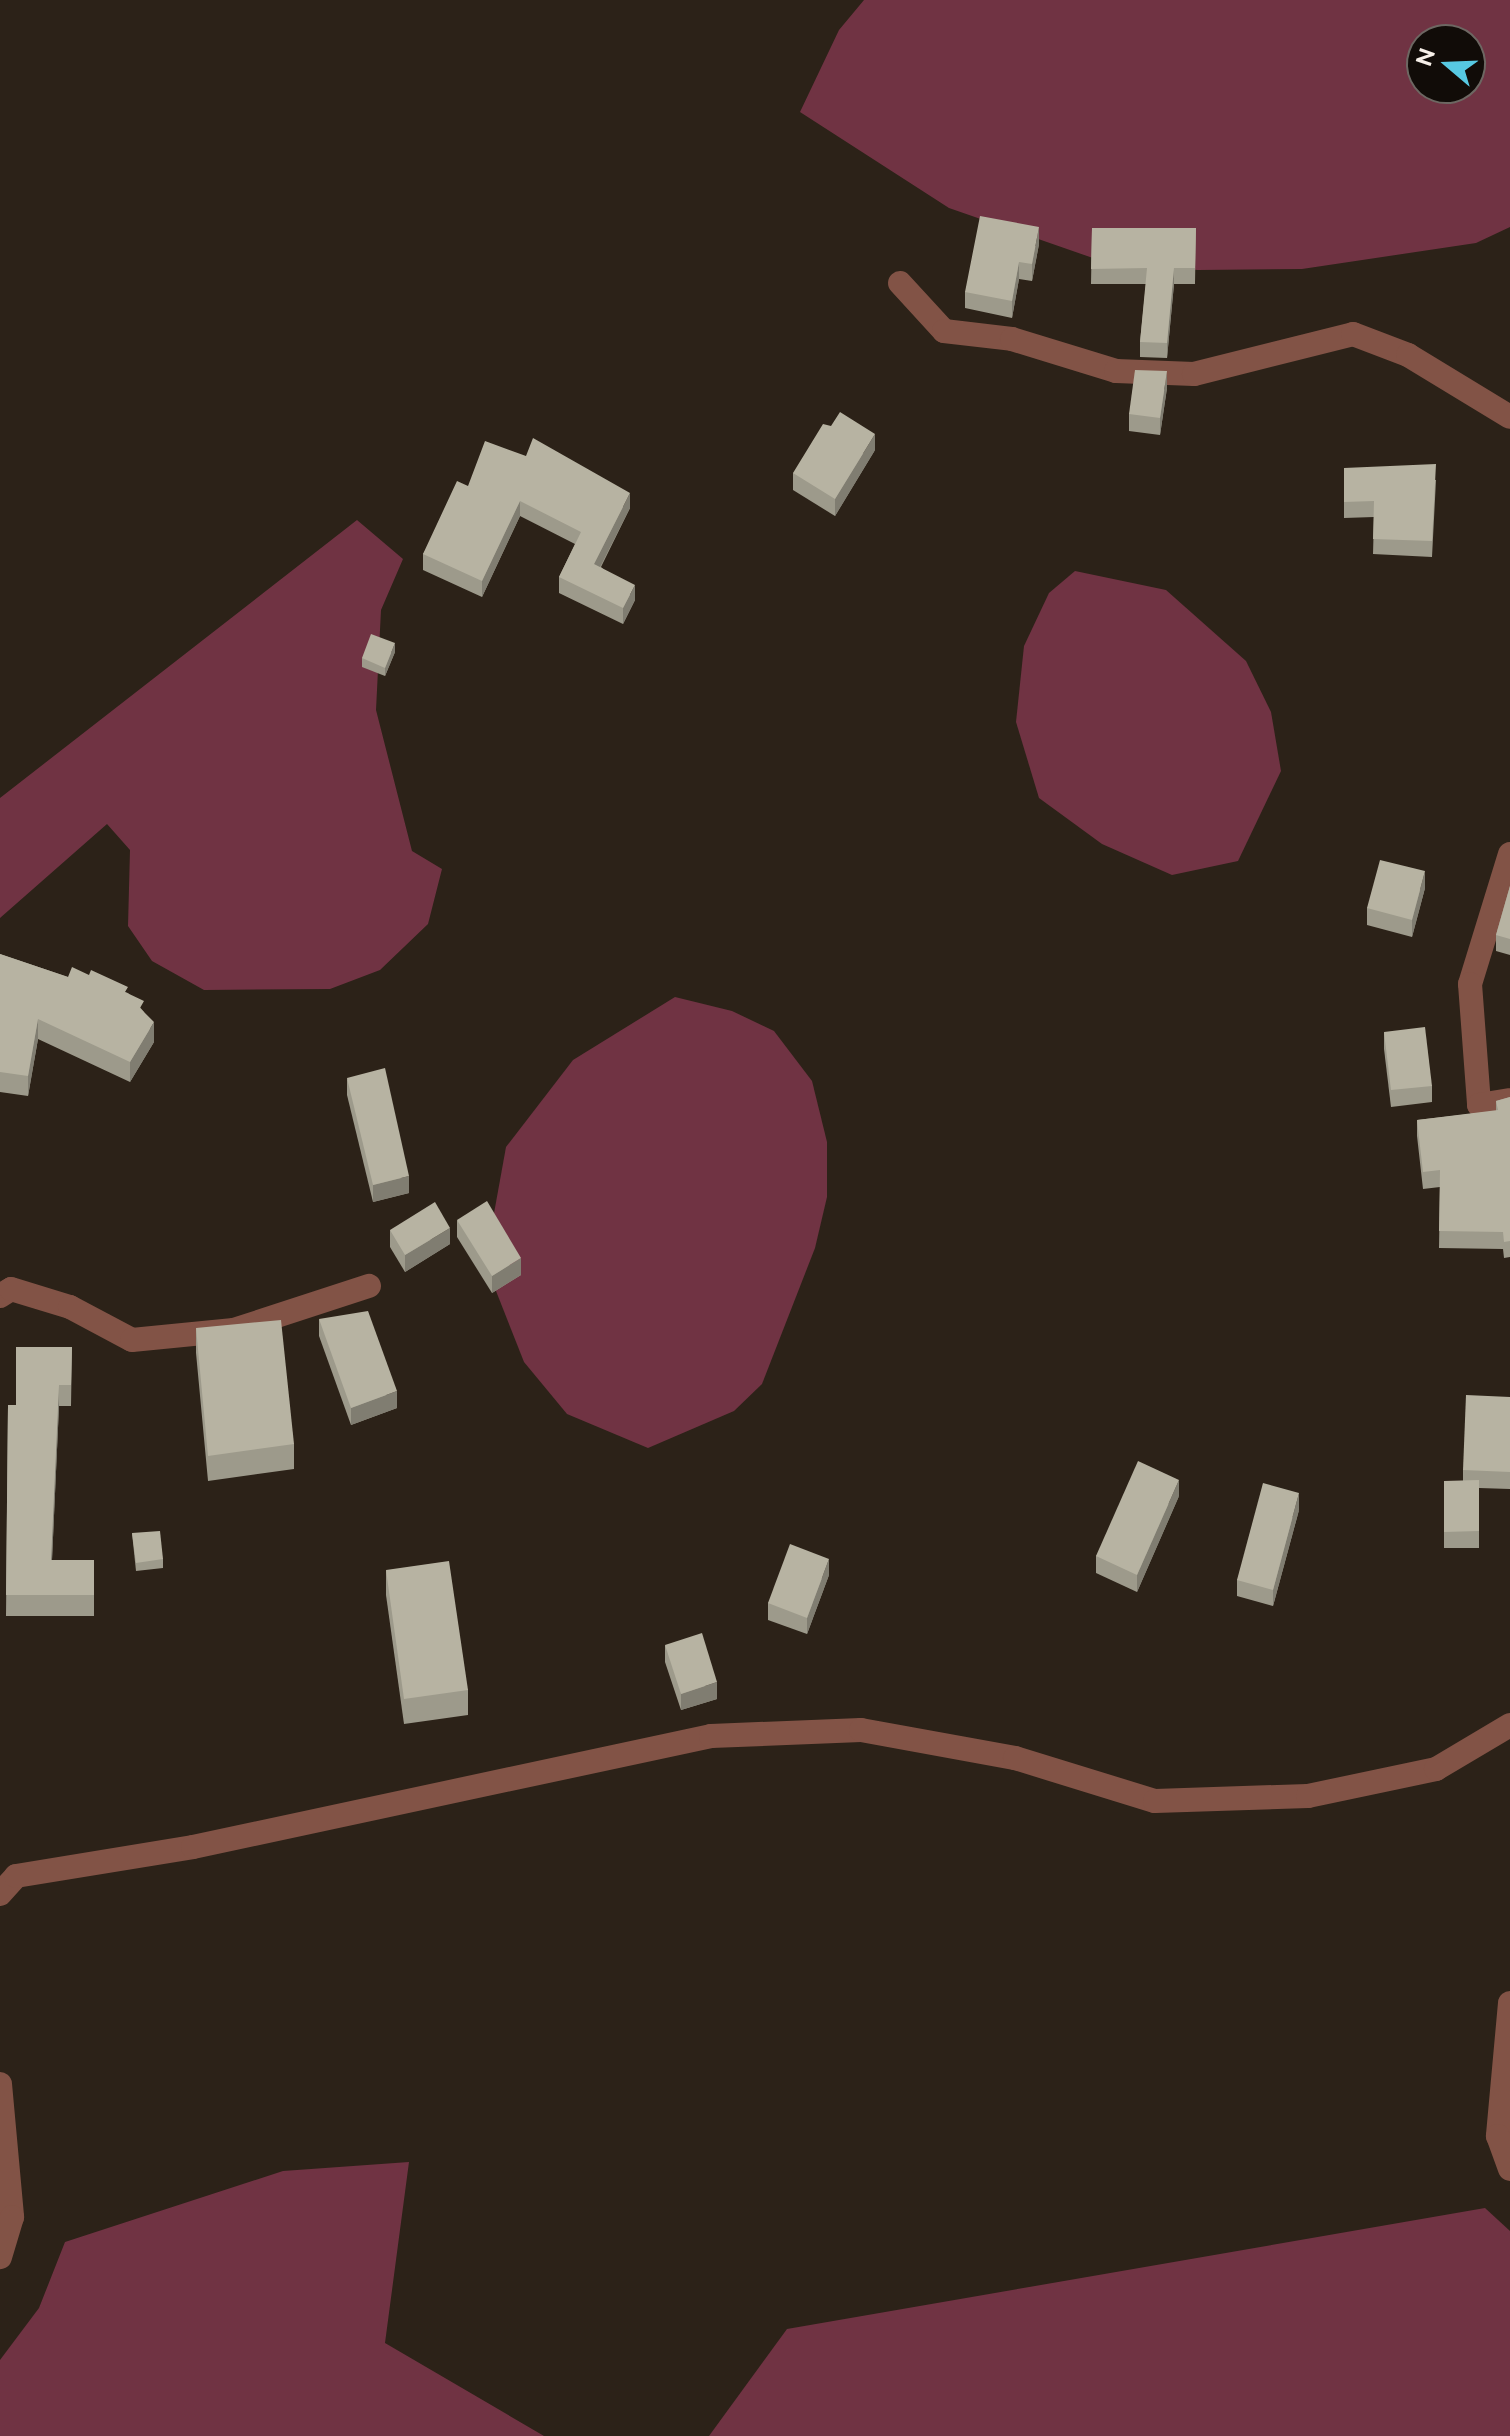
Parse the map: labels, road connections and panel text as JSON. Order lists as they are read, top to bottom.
{
  "north": "left"
}
